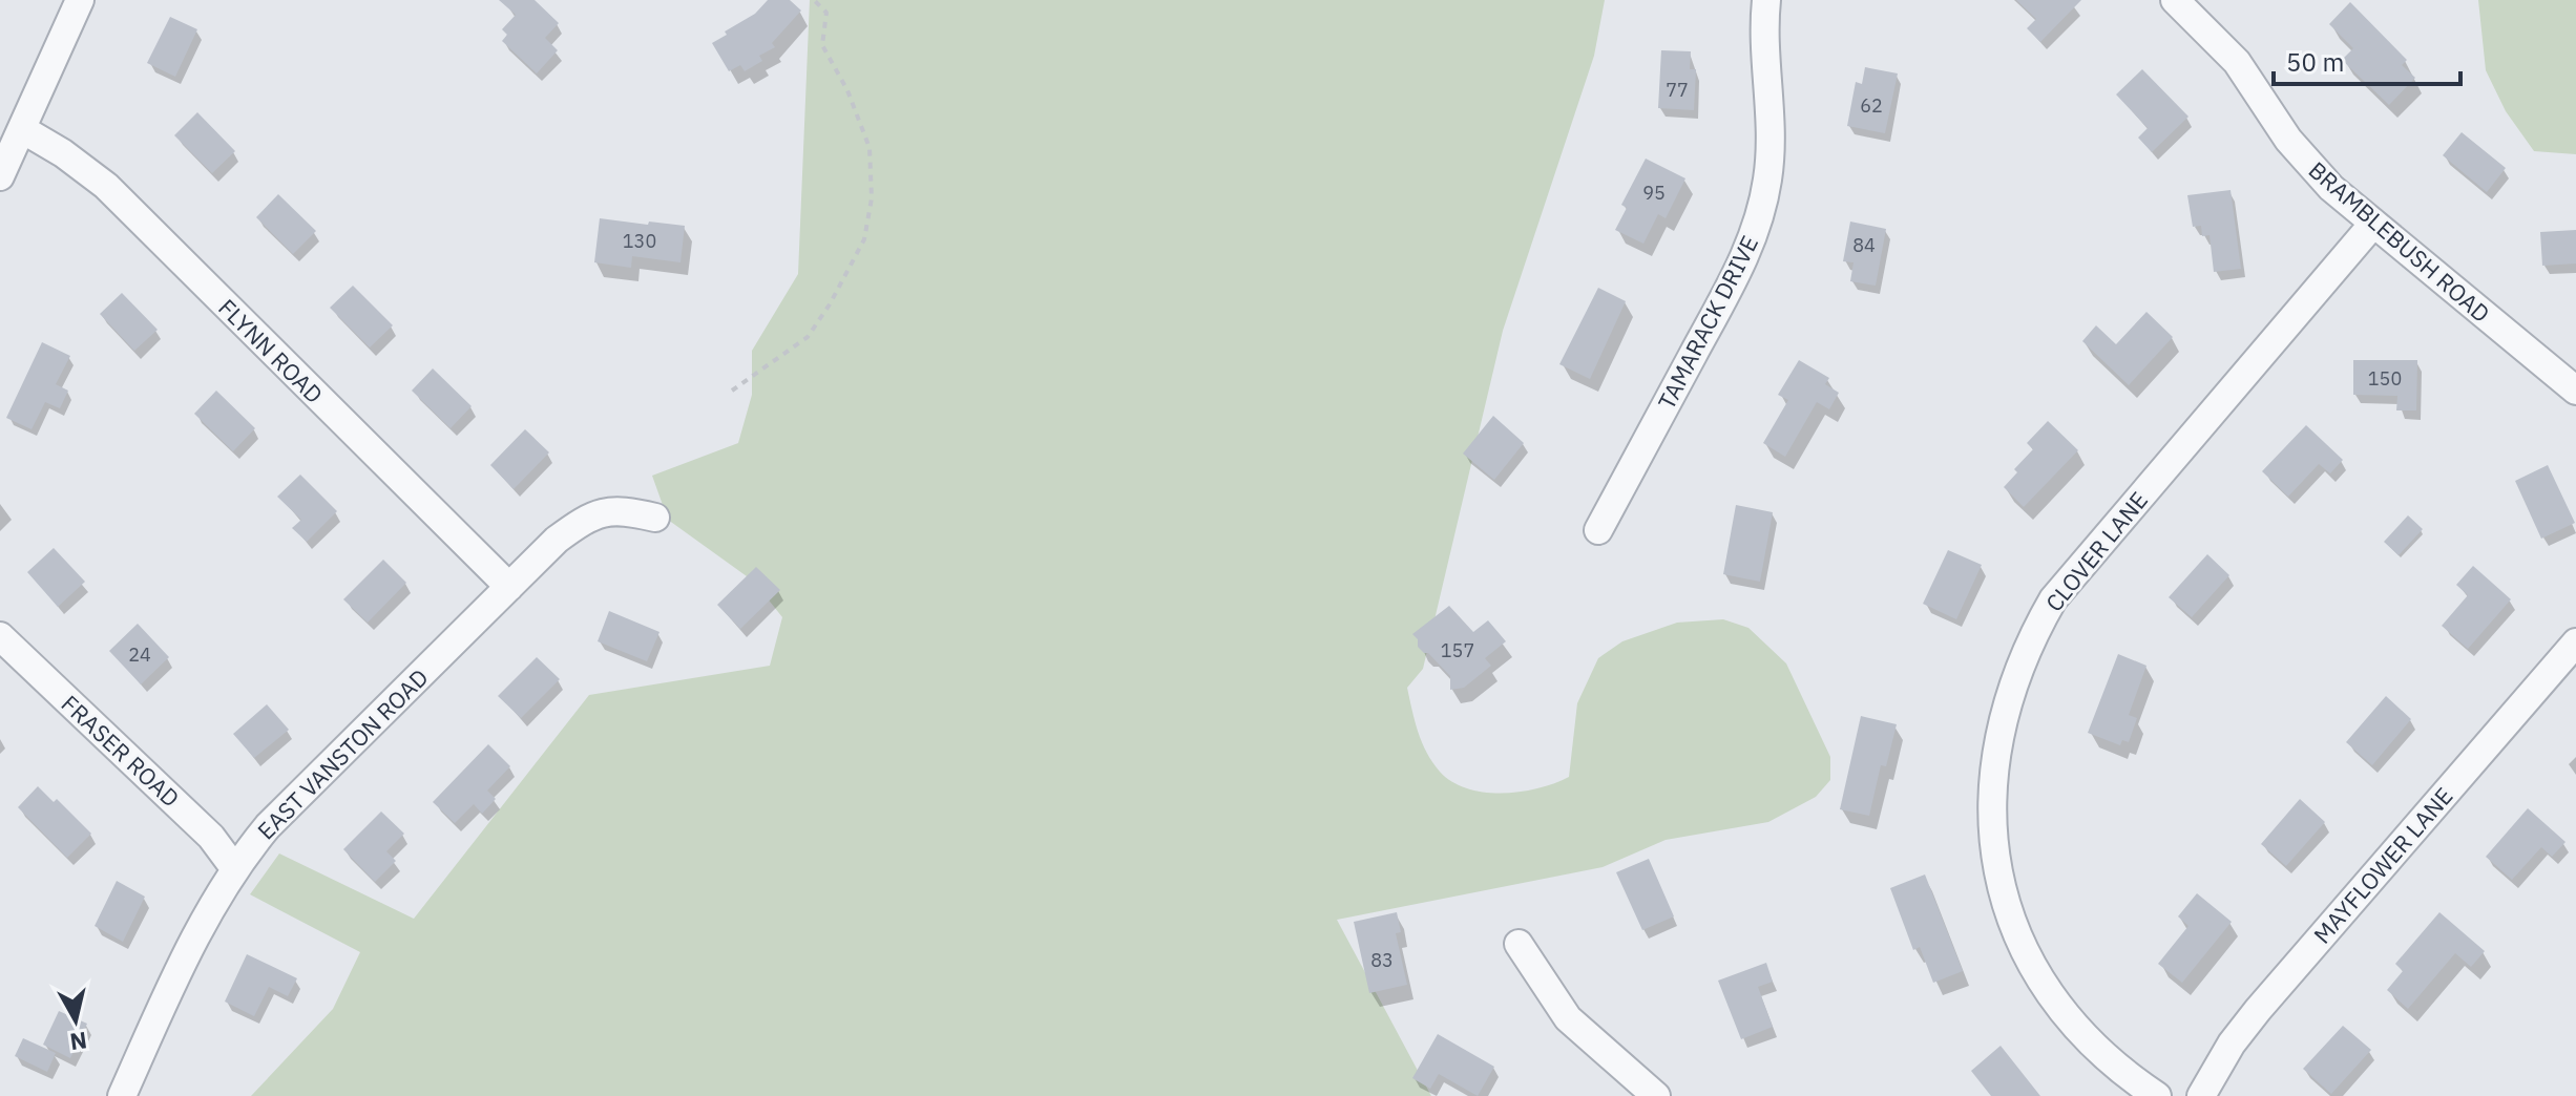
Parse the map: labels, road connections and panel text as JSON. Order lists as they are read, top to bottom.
{
  "streets": {
    "street": [
      "BRAMBLEBUSH ROAD",
      "TAMARACK DRIVE",
      "FLYNN ROAD",
      "CLOVER LANE",
      "FRASER ROAD",
      "EAST VANSTON ROAD",
      "MAYFLOWER LANE"
    ]
  },
  "crossings": [
    ["BRAMBLEBUSH ROAD", "CLOVER LANE"],
    ["FLYNN ROAD", "EAST VANSTON ROAD"],
    ["FRASER ROAD", "EAST VANSTON ROAD"]
  ],
  "house_numbers": [
    "77",
    "62",
    "95",
    "130",
    "84",
    "150",
    "157",
    "24",
    "83"
  ],
  "scale_bar": "50 m",
  "north": "bottom"
}
